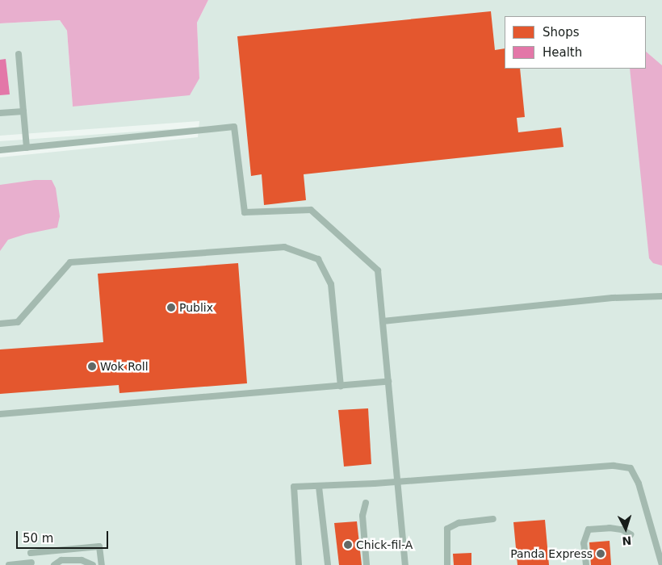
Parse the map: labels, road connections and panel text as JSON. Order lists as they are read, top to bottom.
{
  "places": [
    "Publix",
    "Wok Roll",
    "Chick-fil-A",
    "Panda Express"
  ],
  "legend": ["Shops", "Health"],
  "scale_bar": "50 m",
  "north": "bottom"
}
